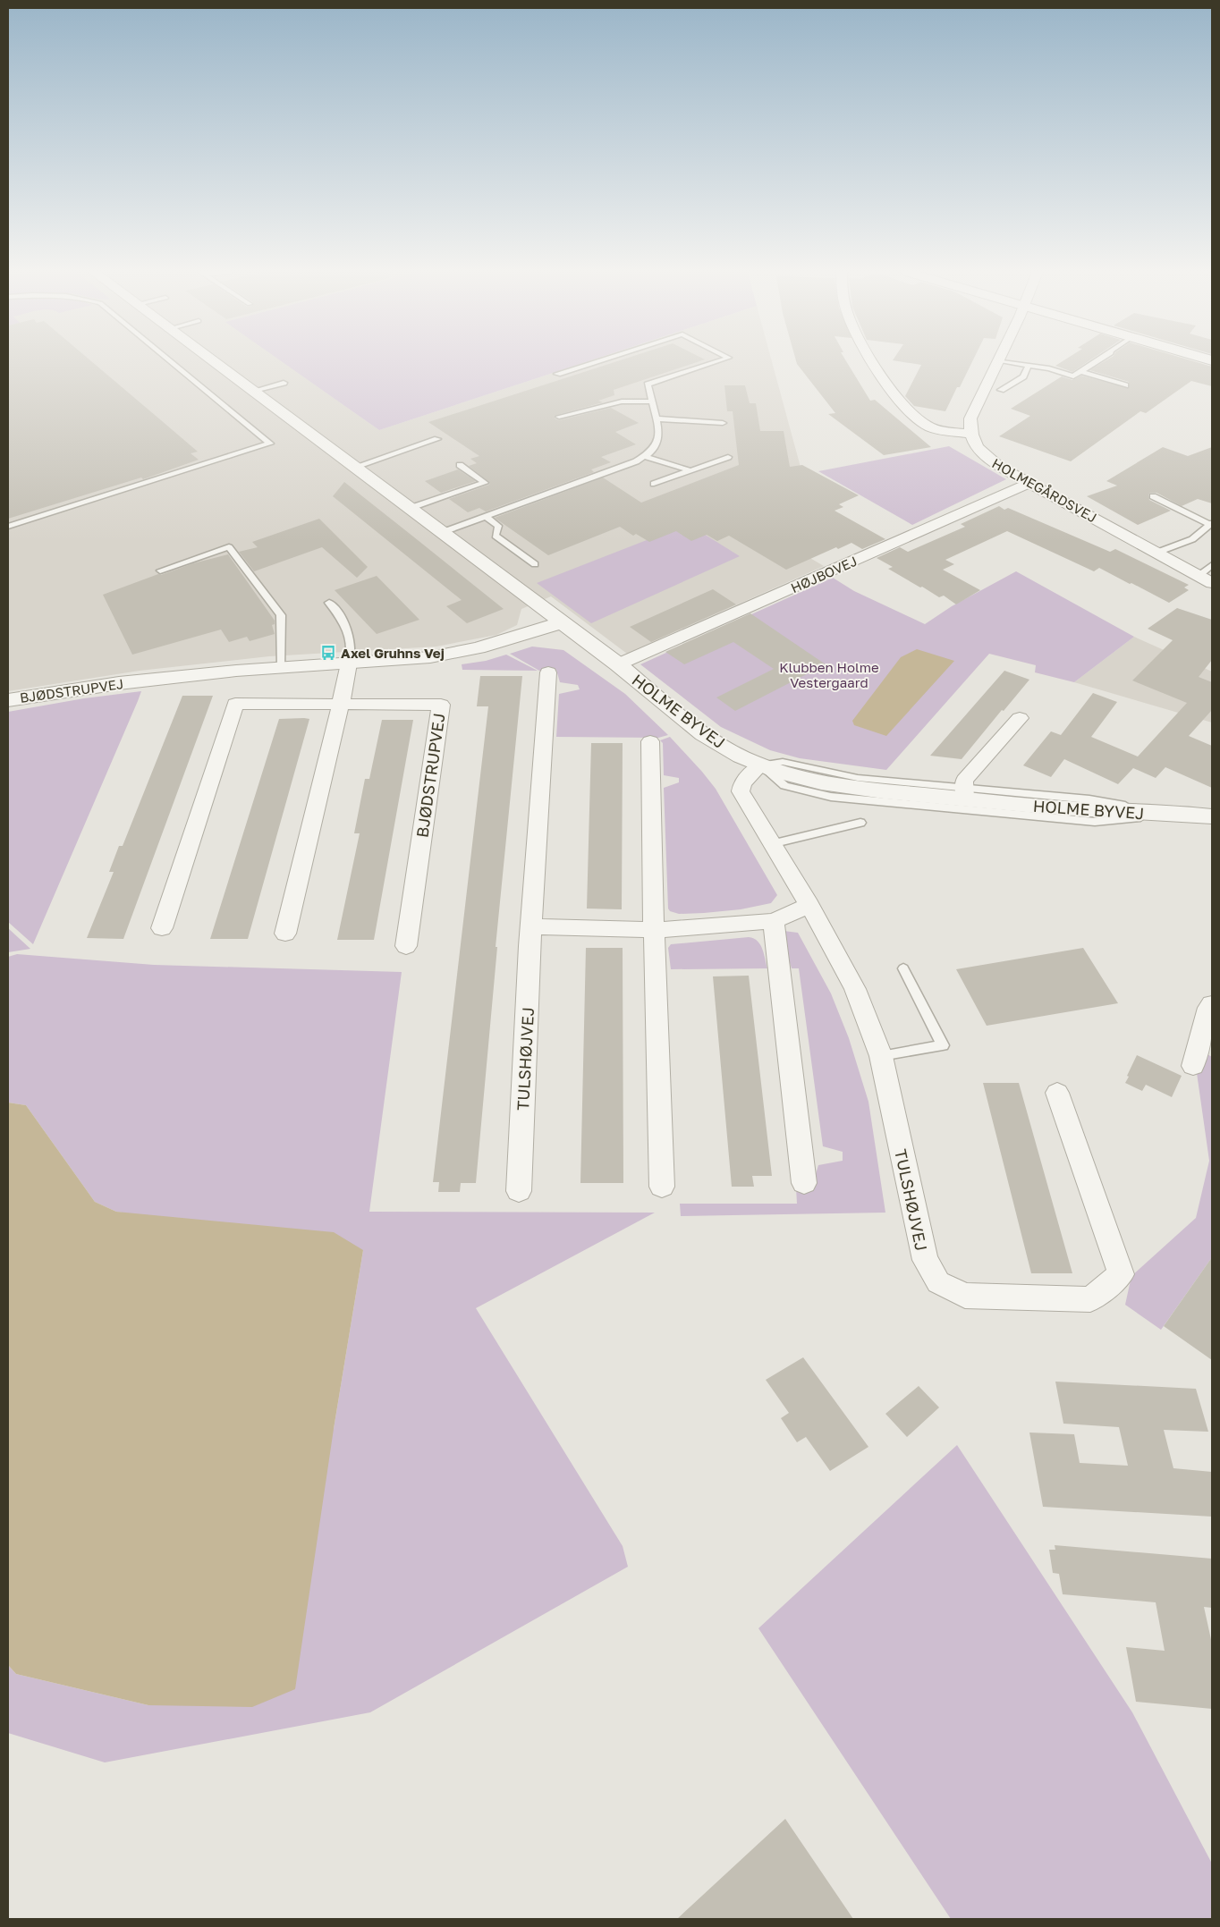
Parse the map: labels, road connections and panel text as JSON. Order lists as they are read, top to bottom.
{
  "streets": {
    "street": [
      "HOLMEGÅRDSVEJ",
      "HØJBOVEJ",
      "BJØDSTRUPVEJ",
      "HOLME BYVEJ",
      "TULSHØJVEJ"
    ]
  },
  "crossings": [
    ["HOLMEGÅRDSVEJ", "HØJBOVEJ"],
    ["HØJBOVEJ", "HOLME BYVEJ"],
    ["BJØDSTRUPVEJ", "HOLME BYVEJ"],
    ["HOLME BYVEJ", "TULSHØJVEJ"]
  ],
  "parks": ["Klubben Holme Vestergaard"],
  "places": {
    "bus stop": ["Axel Gruhns Vej"]
  }
}
